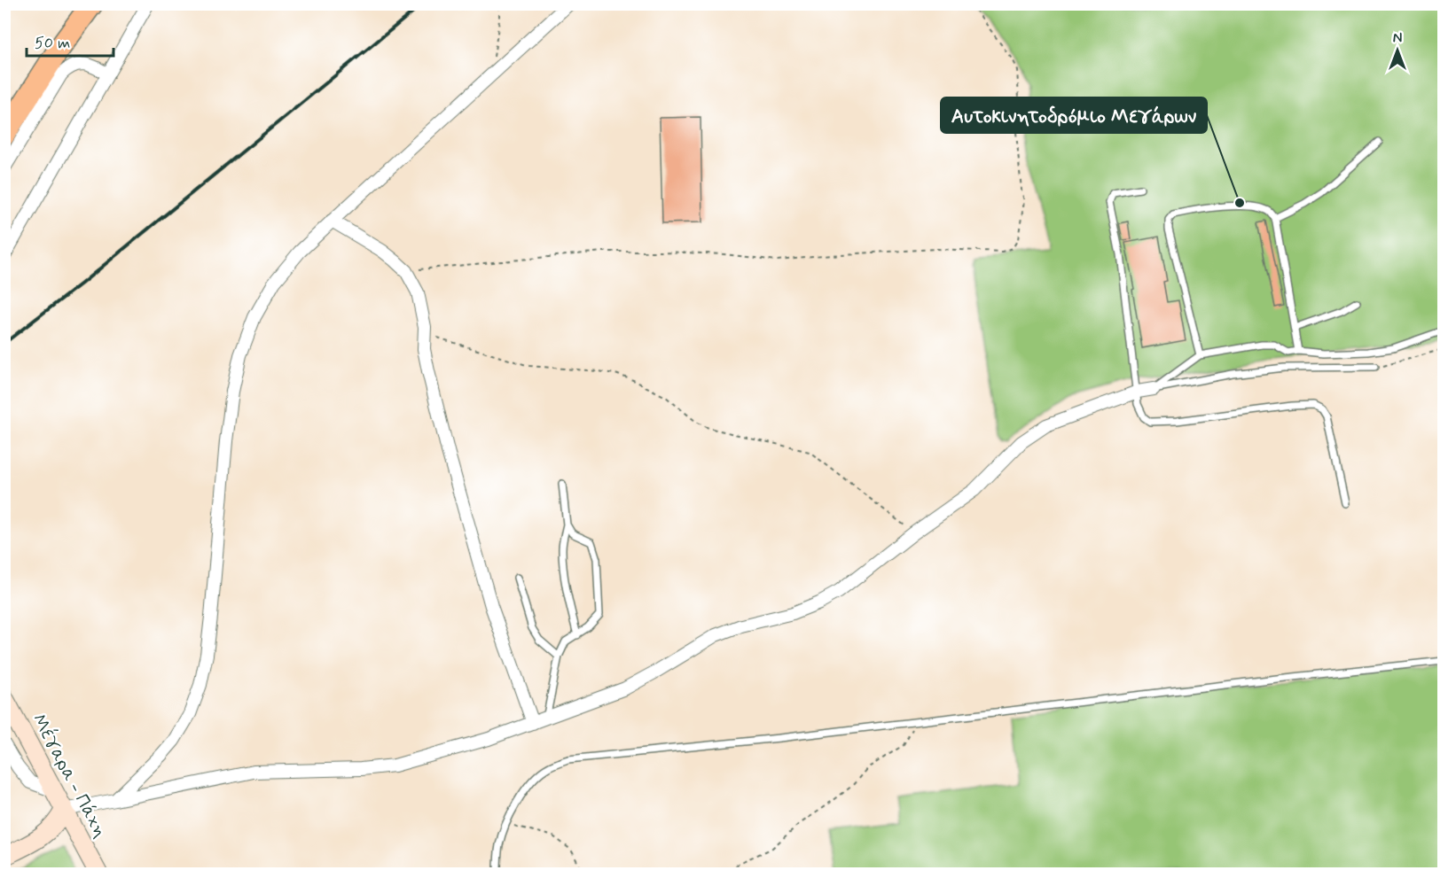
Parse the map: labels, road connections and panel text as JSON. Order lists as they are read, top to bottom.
{
  "streets": {
    "main road": ["Μέγαρα - Πάχη"]
  },
  "places": ["Αυτοκινητοδρόμιο Μεγάρων"],
  "scale_bar": "50 m",
  "north": "top"
}
